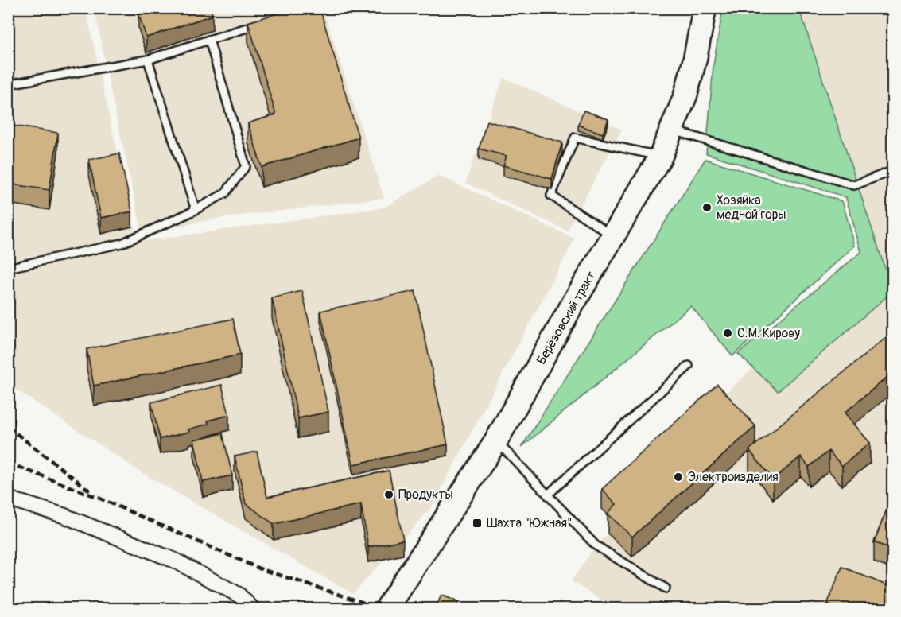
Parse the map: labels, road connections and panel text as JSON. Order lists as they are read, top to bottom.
{
  "streets": {
    "main road": ["Берёзовский тракт"]
  },
  "places": {
    "other": [
      "Хозяйка медной горы",
      "С.М. Кирову",
      "Электроизделия",
      "Продукты"
    ],
    "transit": ["Шахта \"Южная\""]
  }
}
